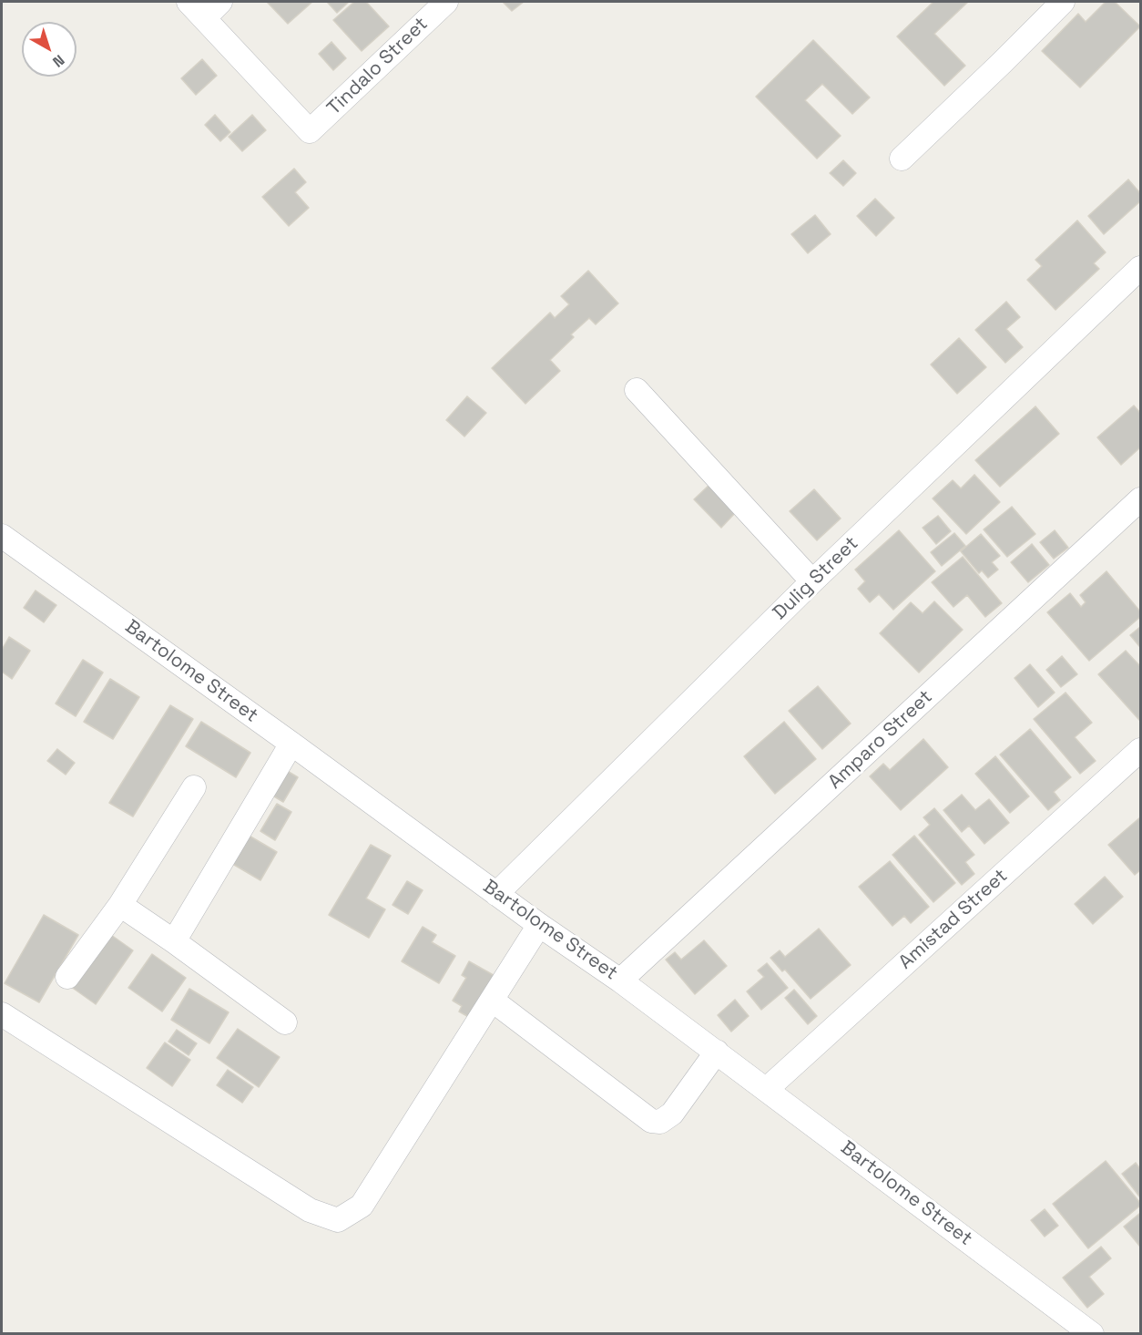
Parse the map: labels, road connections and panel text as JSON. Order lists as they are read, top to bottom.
{
  "streets": {
    "street": [
      "Tindalo Street",
      "Dulig Street",
      "Bartolome Street",
      "Amparo Street",
      "Amistad Street"
    ]
  },
  "crossings": [
    ["Dulig Street", "Bartolome Street"],
    ["Bartolome Street", "Amparo Street"],
    ["Bartolome Street", "Amistad Street"]
  ],
  "north": "bottom right"
}
